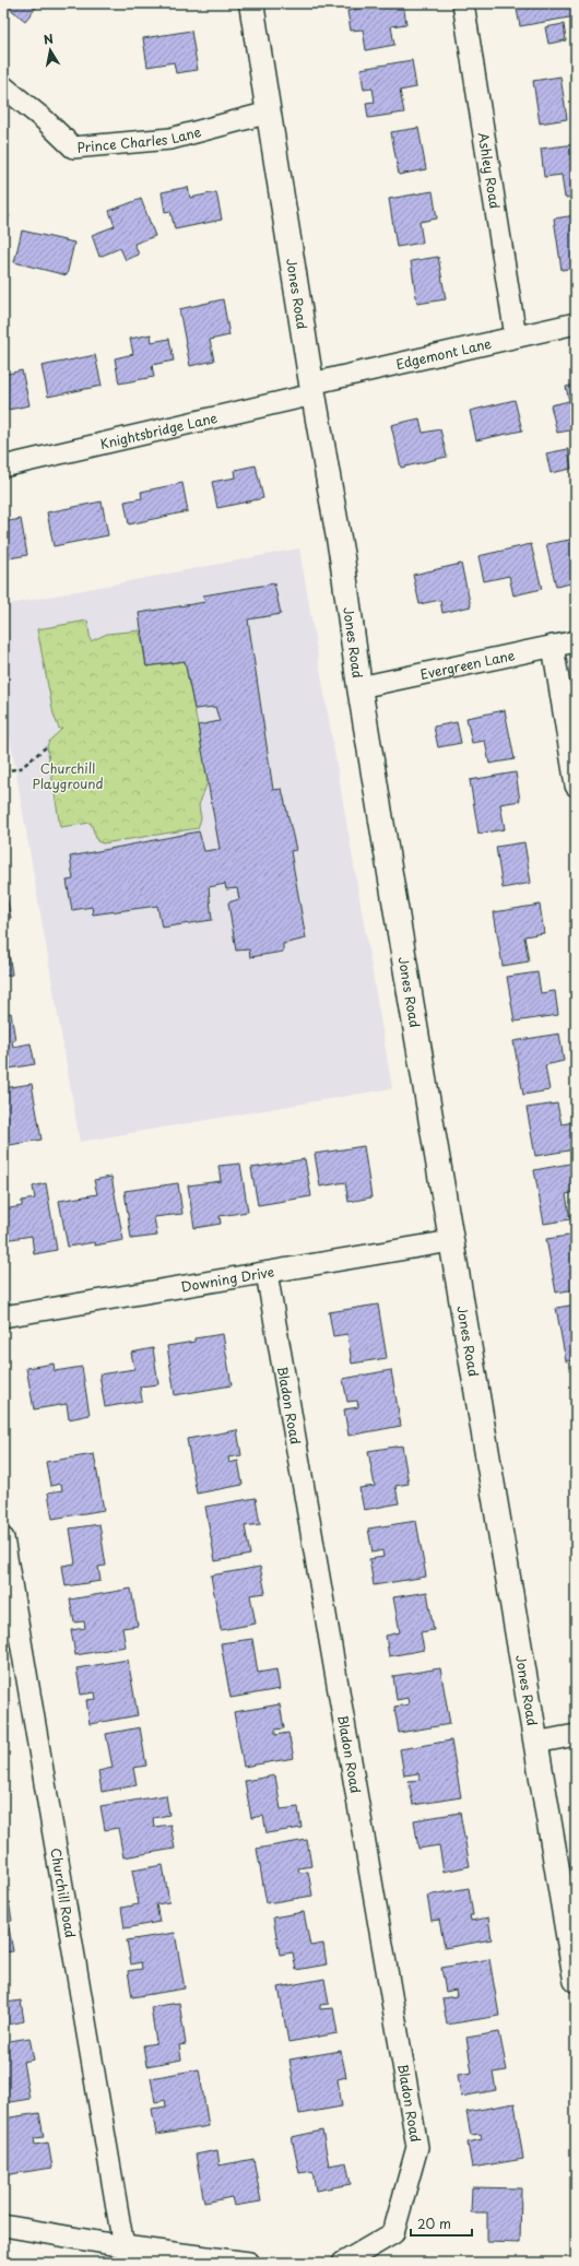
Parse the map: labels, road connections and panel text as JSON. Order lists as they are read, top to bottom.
{
  "streets": {
    "street": [
      "Prince Charles Lane",
      "Ashley Road",
      "Jones Road",
      "Edgemont Lane",
      "Knightsbridge Lane",
      "Evergreen Lane",
      "Downing Drive",
      "Bladon Road",
      "Churchill Road"
    ]
  },
  "crossings": [
    ["Prince Charles Lane", "Jones Road"],
    ["Ashley Road", "Edgemont Lane"],
    ["Jones Road", "Edgemont Lane"],
    ["Jones Road", "Knightsbridge Lane"],
    ["Jones Road", "Evergreen Lane"],
    ["Jones Road", "Downing Drive"],
    ["Edgemont Lane", "Knightsbridge Lane"],
    ["Downing Drive", "Bladon Road"]
  ],
  "parks": ["Churchill Playground"],
  "scale_bar": "20 m",
  "north": "top"
}
